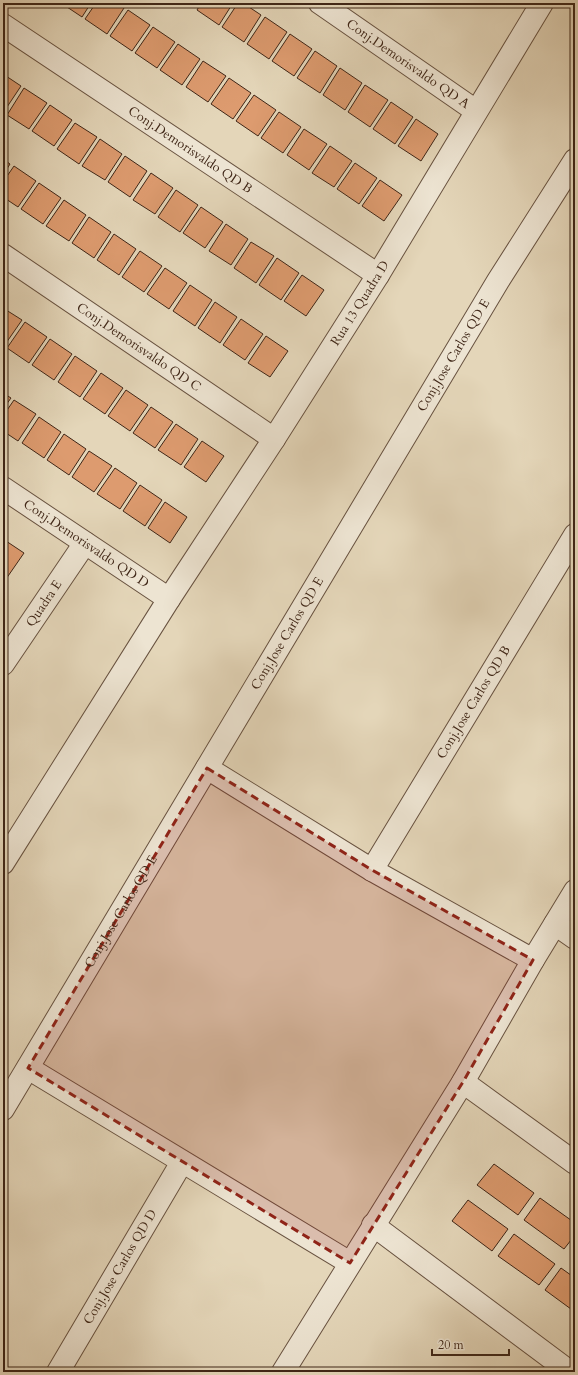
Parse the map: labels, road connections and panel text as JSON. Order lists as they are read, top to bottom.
{
  "streets": {
    "street": [
      "Conj.Demorisvaldo QD A",
      "Conj.Demorisvaldo QD B",
      "Rua 13 Quadra D",
      "Conj.Demorisvaldo QD C",
      "Conj.Jose Carlos QD E",
      "Conj.Demorisvaldo QD D",
      "Quadra E",
      "Conj.Jose Carlos QD B",
      "Conj.Jose Carlos QD D"
    ]
  },
  "crossings": [
    ["Conj.Demorisvaldo QD A", "Rua 13 Quadra D"],
    ["Conj.Demorisvaldo QD B", "Rua 13 Quadra D"],
    ["Rua 13 Quadra D", "Conj.Demorisvaldo QD C"],
    ["Rua 13 Quadra D", "Conj.Demorisvaldo QD D"],
    ["Conj.Demorisvaldo QD D", "Quadra E"]
  ],
  "scale_bar": "20 m"
}
